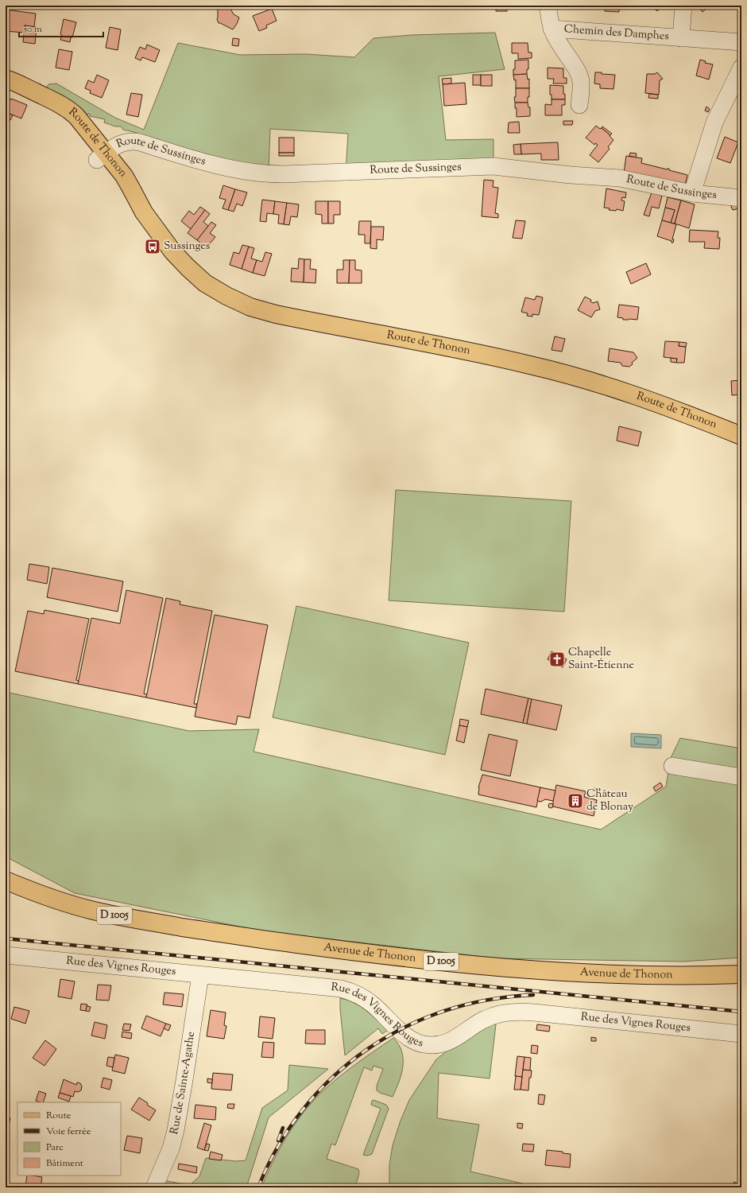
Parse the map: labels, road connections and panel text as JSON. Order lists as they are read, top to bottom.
{
  "streets": {
    "main road": ["Route de Thonon", "D 1005", "Avenue de Thonon"],
    "street": [
      "Chemin des Damphes",
      "Route de Sussinges",
      "Rue des Vignes Rouges",
      "Rue de Sainte-Agathe"
    ]
  },
  "crossings": [
    ["Route de Thonon", "Route de Sussinges"],
    ["Rue des Vignes Rouges", "Rue de Sainte-Agathe"]
  ],
  "places": {
    "bus stop": ["Sussinges"],
    "church": ["Chapelle Saint-Étienne"],
    "building": ["Château de Blonay"]
  },
  "legend": [
    "Route",
    "Voie ferrée",
    "Parc",
    "Bâtiment"
  ],
  "scale_bar": "50 m"
}
